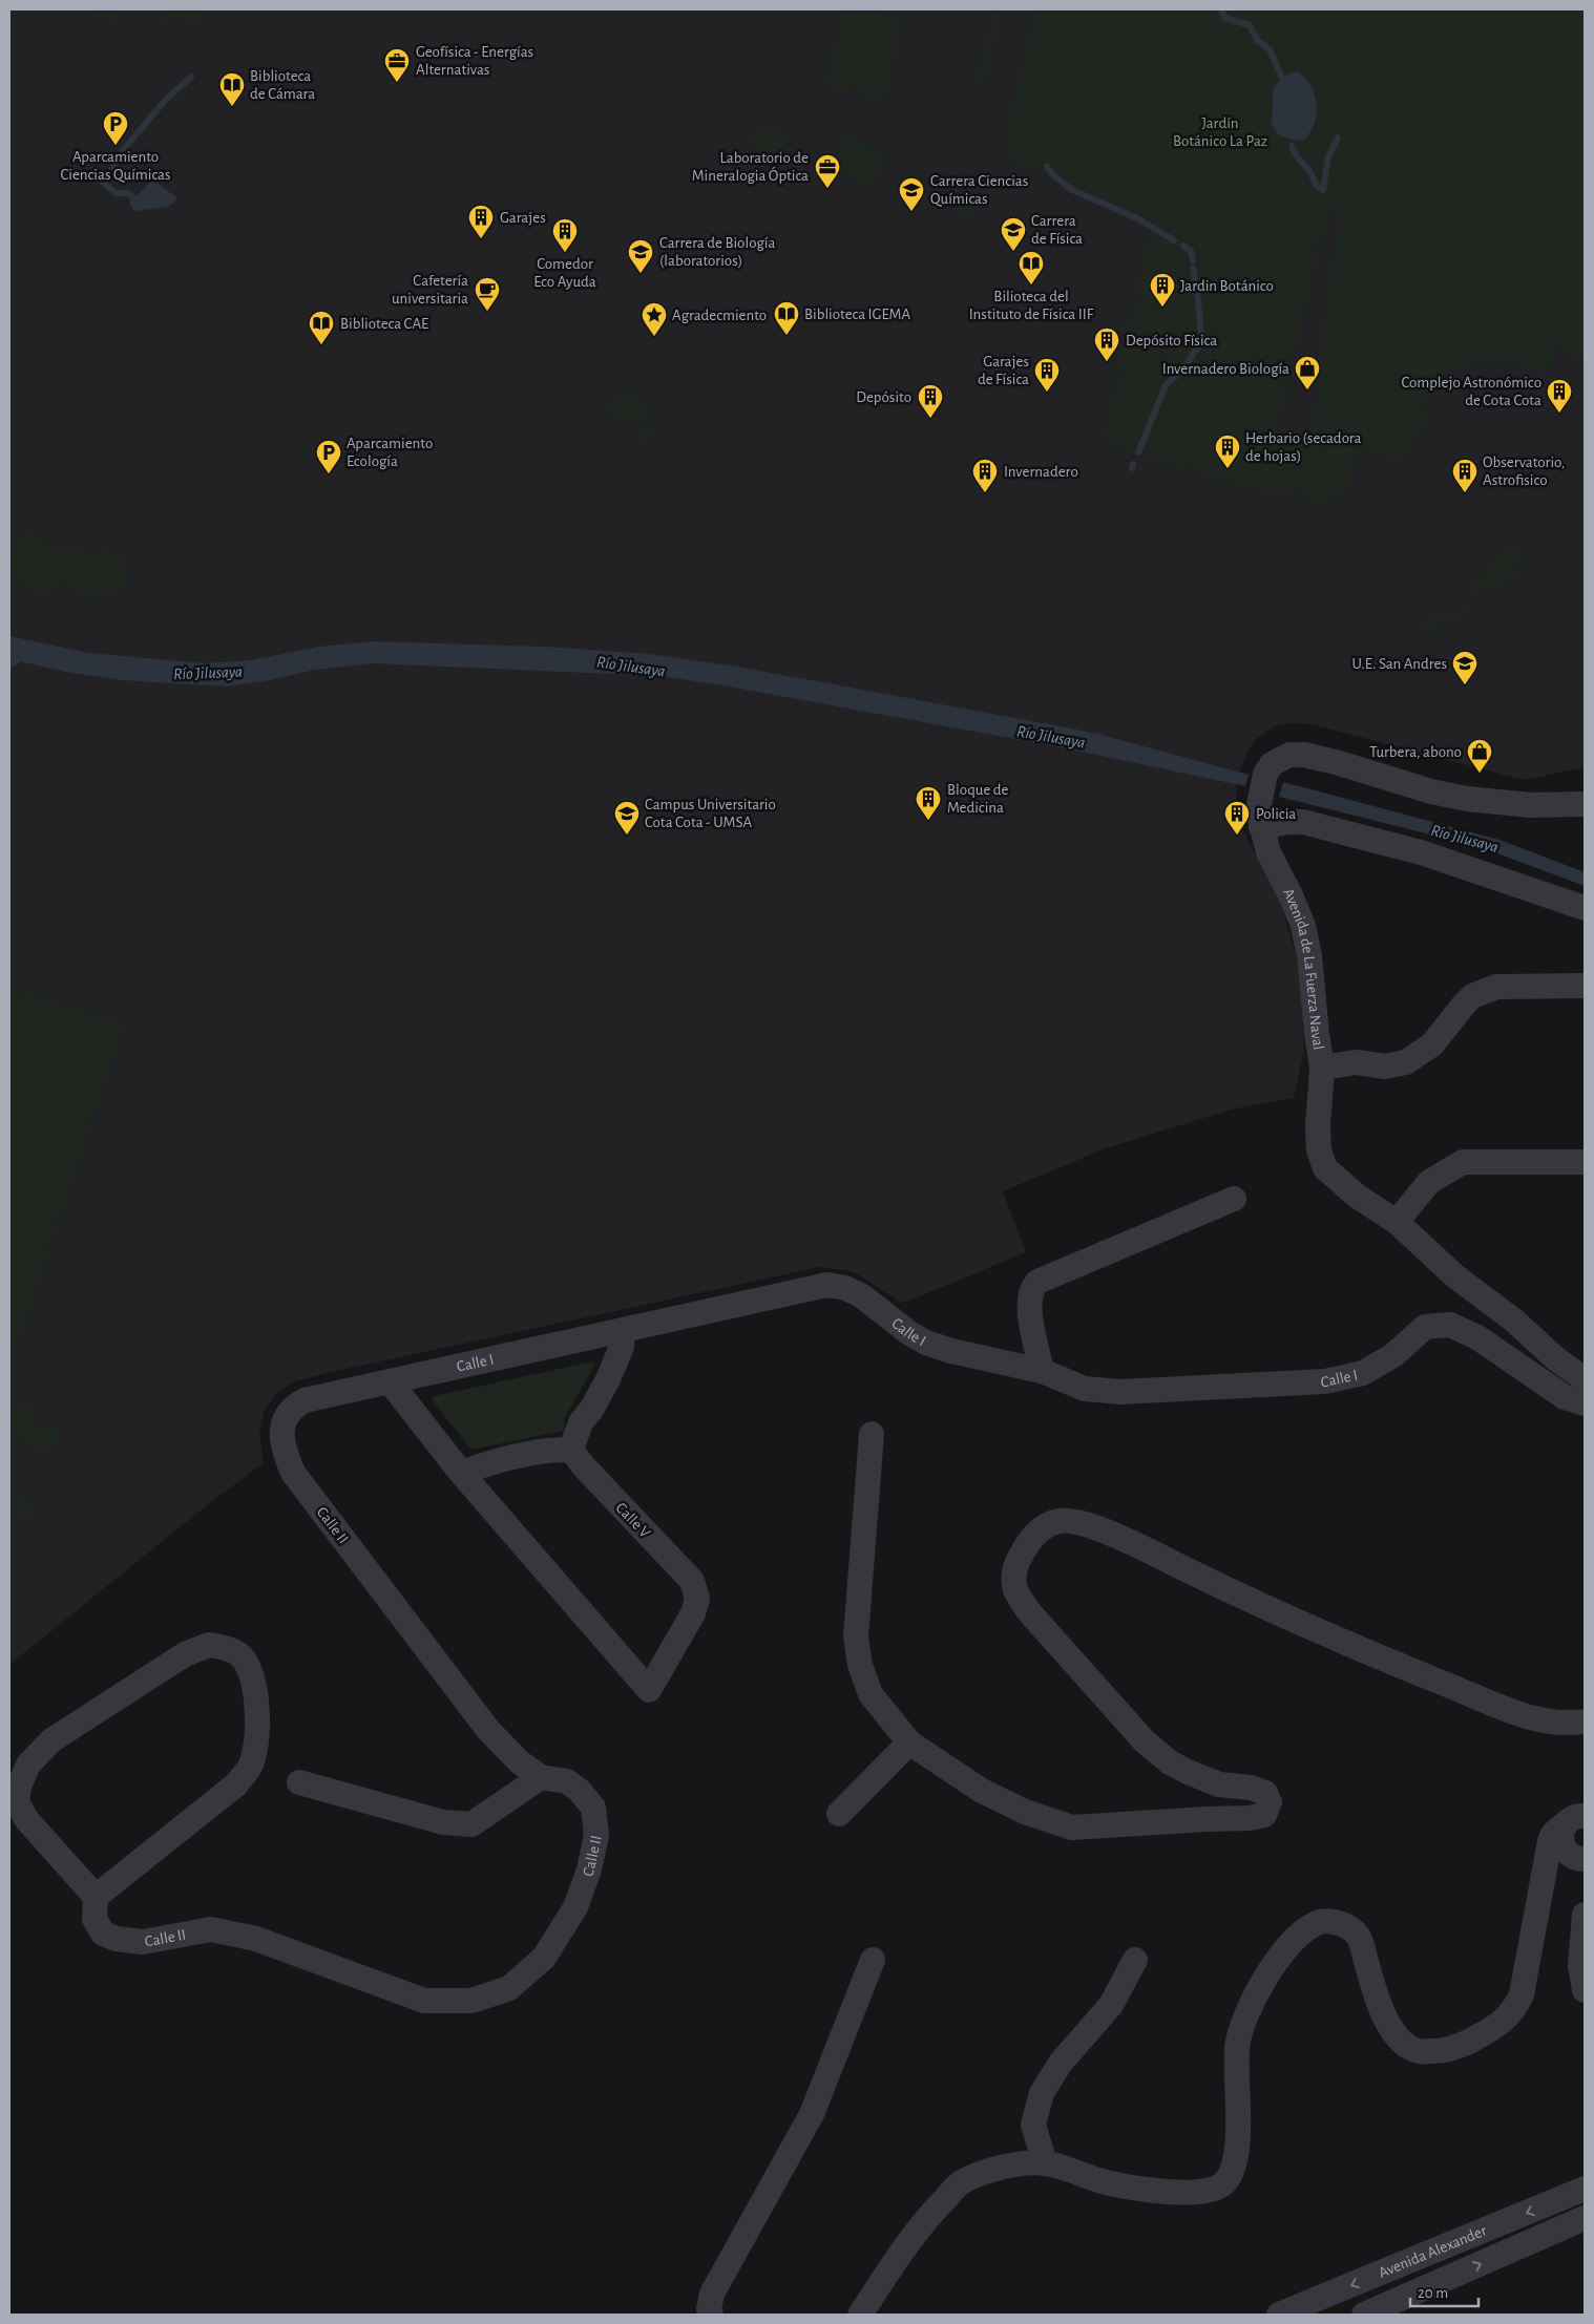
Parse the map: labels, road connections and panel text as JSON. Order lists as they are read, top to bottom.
{
  "streets": {
    "street": [
      "Avenida de La Fuerza Naval",
      "Calle I",
      "Calle V",
      "Calle II",
      "Avenida Alexander"
    ]
  },
  "crossings": [
    ["Calle I", "Calle II"]
  ],
  "water": ["Río Jilusaya"],
  "parks": ["Jardín Botánico La Paz"],
  "places": {
    "office": ["Geofísica - Energías Alternativas", "Laboratorio de Mineralogia Óptica"],
    "library": [
      "Biblioteca de Cámara",
      "Bilioteca del Instituto de Física IIF",
      "Biblioteca IGEMA",
      "Biblioteca CAE"
    ],
    "parking": ["Aparcamiento Ciencias Químicas", "Aparcamiento Ecología"],
    "school or university": [
      "Carrera Ciencias Químicas",
      "Carrera de Física",
      "Carrera de Biología (laboratorios)",
      "U.E. San Andres",
      "Campus Universitario Cota Cota - UMSA"
    ],
    "building": [
      "Garajes",
      "Comedor Eco Ayuda",
      "Jardin Botánico",
      "Depósito Física",
      "Garajes de Física",
      "Complejo Astronómico de Cota Cota",
      "Depósito",
      "Herbario (secadora de hojas)",
      "Invernadero",
      "Observatorio, Astrofisico",
      "Bloque de Medicina",
      "Policia"
    ],
    "cafe": ["Cafetería universitaria"],
    "place": ["Agradecmiento"],
    "shop": ["Invernadero Biología", "Turbera, abono"]
  },
  "scale_bar": "20 m"
}
